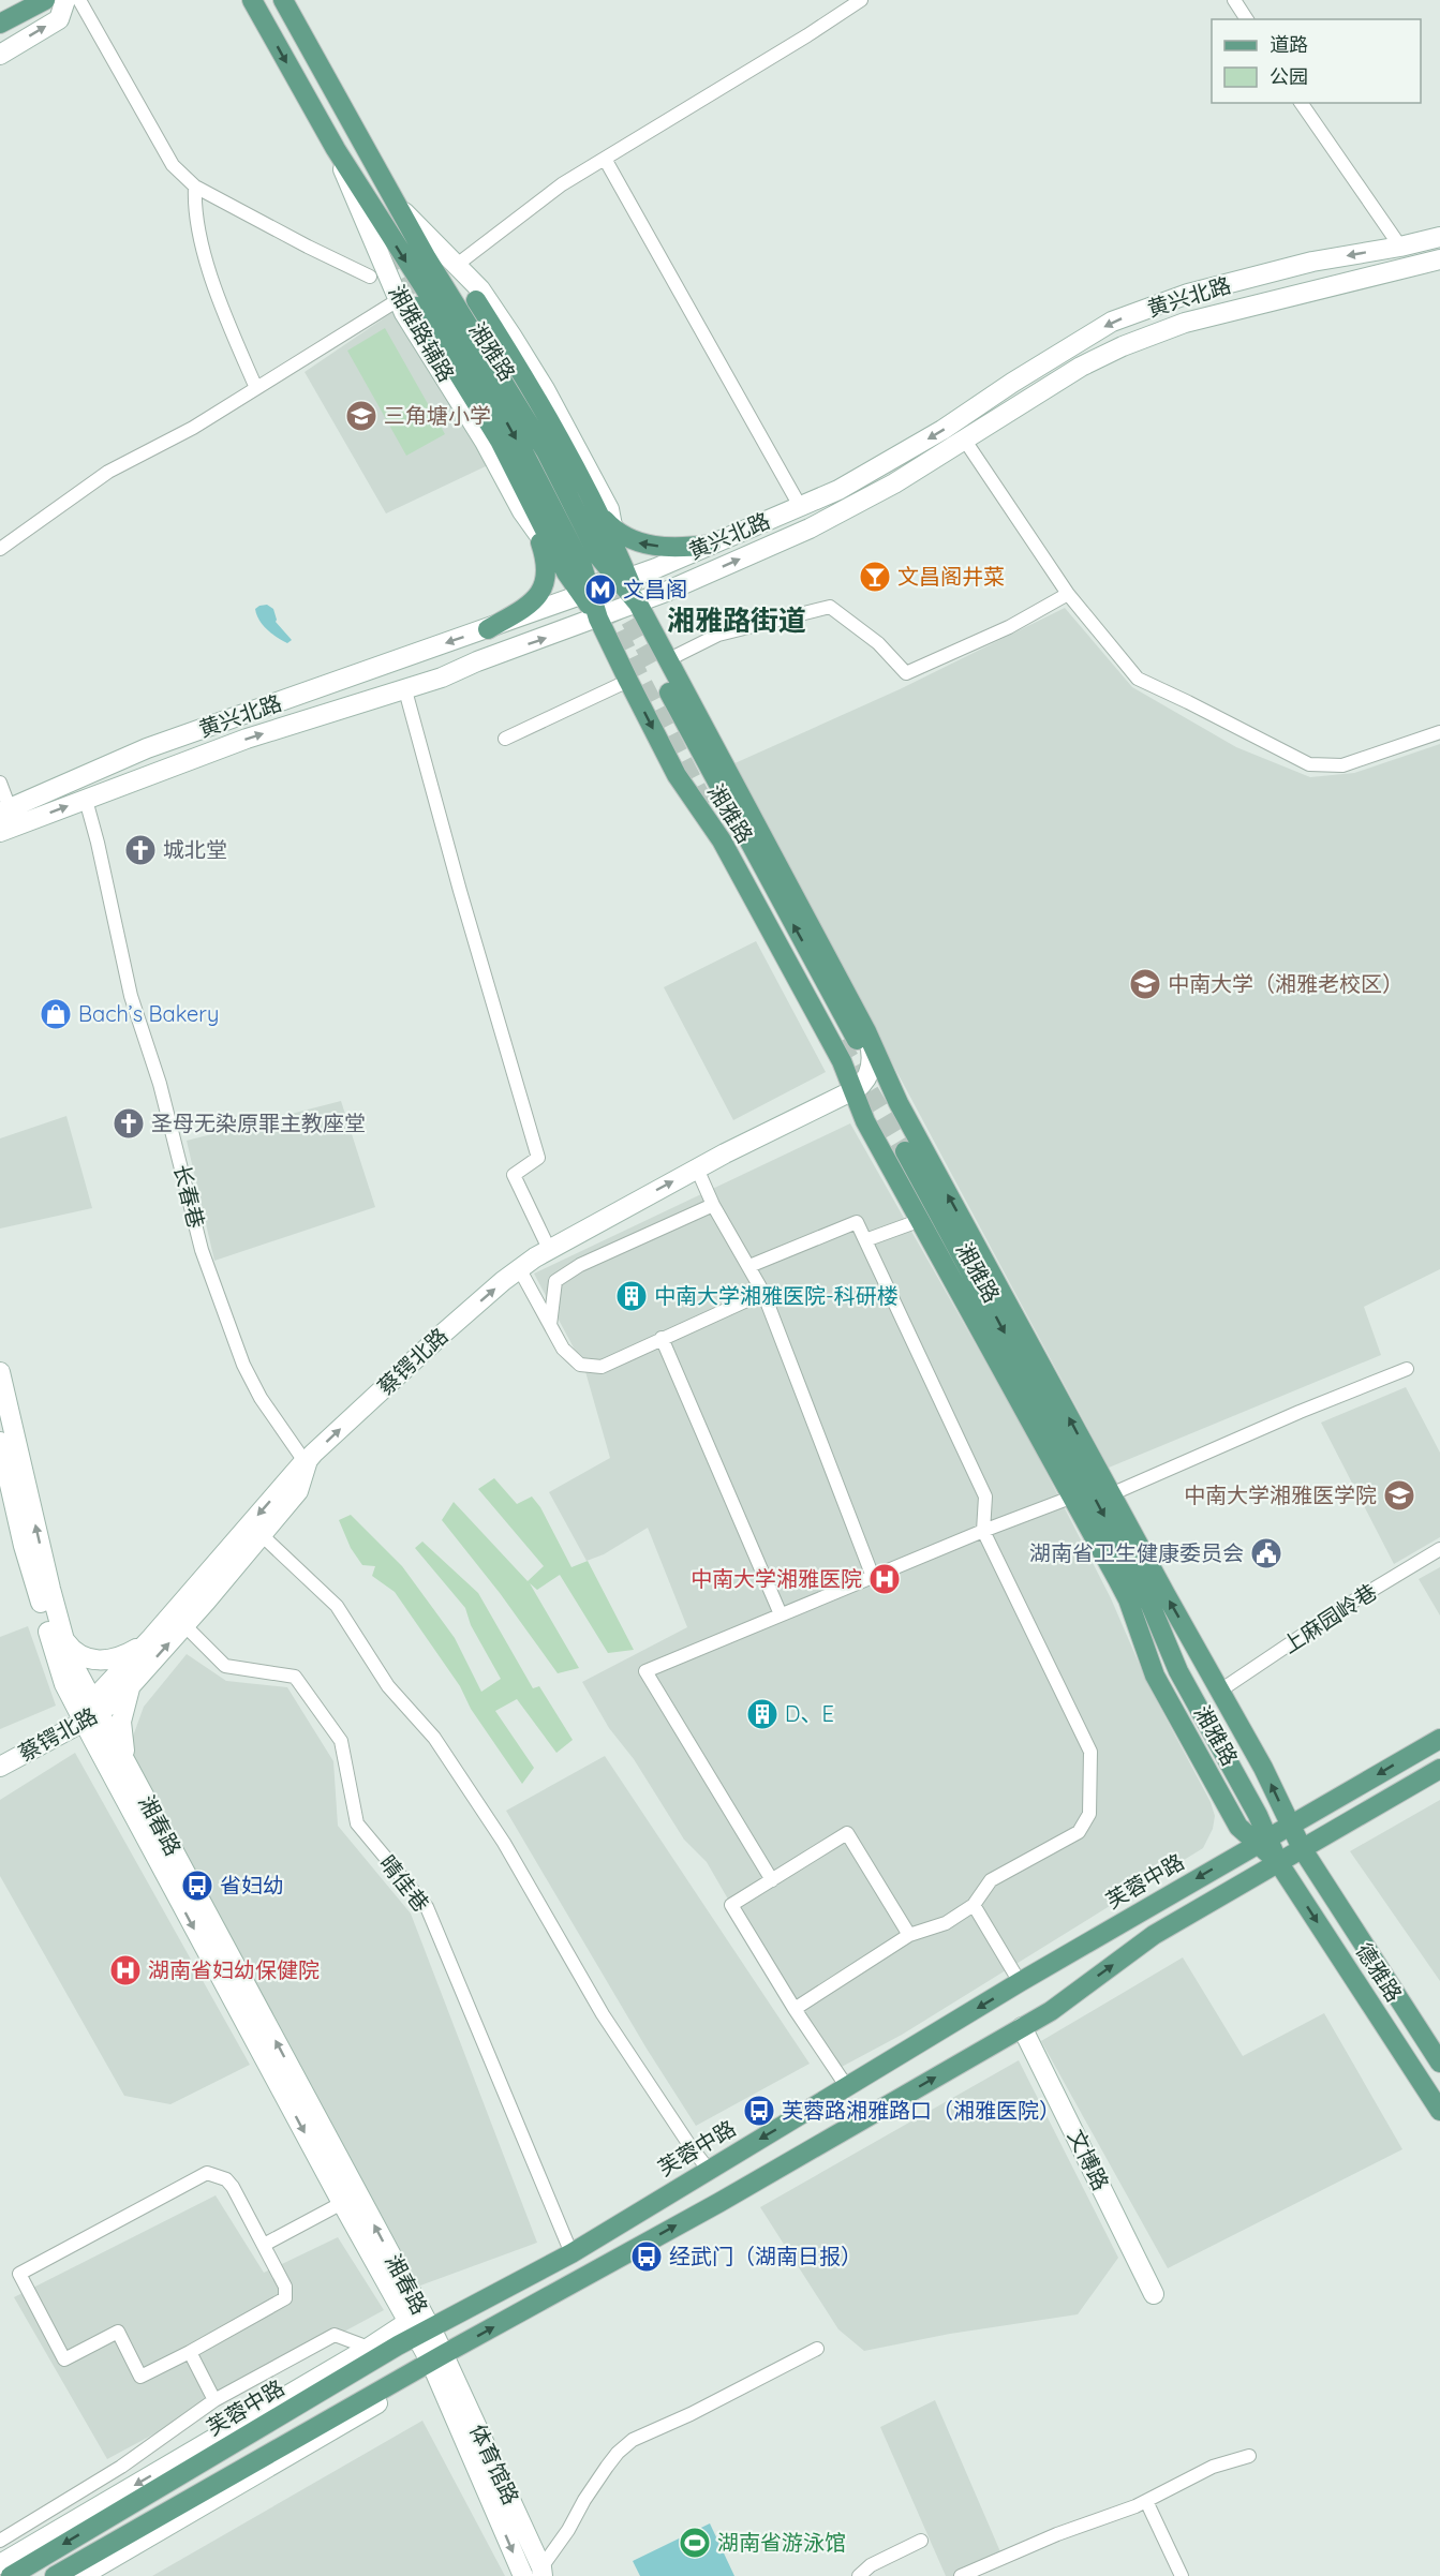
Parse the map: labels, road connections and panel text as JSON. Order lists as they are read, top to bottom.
{
  "streets": {
    "main road": [
      "黄兴北路",
      "湘雅路辅路",
      "湘雅路",
      "蔡锷北路",
      "湘春路",
      "芙蓉中路",
      "德雅路",
      "文博路",
      "体育馆路"
    ],
    "street": ["长春巷", "上麻园岭巷", "晴佳巷"]
  },
  "crossings": [
    ["黄兴北路", "湘雅路"],
    ["黄兴北路", "长春巷"],
    ["湘雅路辅路", "湘雅路"],
    ["湘雅路", "蔡锷北路"],
    ["湘雅路", "上麻园岭巷"],
    ["湘雅路", "芙蓉中路"],
    ["湘雅路", "德雅路"],
    ["长春巷", "蔡锷北路"],
    ["蔡锷北路", "湘春路"],
    ["蔡锷北路", "晴佳巷"],
    ["湘春路", "芙蓉中路"],
    ["湘春路", "体育馆路"],
    ["芙蓉中路", "晴佳巷"]
  ],
  "districts": ["湘雅路街道"],
  "places": {
    "school or university": ["三角塘小学", "中南大学（湘雅老校区）", "中南大学湘雅医学院"],
    "bar": ["文昌阁井菜"],
    "metro station": ["文昌阁"],
    "church": ["城北堂", "圣母无染原罪主教座堂"],
    "shop": ["Bach’s Bakery"],
    "building": ["中南大学湘雅医院-科研楼", "D、E"],
    "public building": ["湖南省卫生健康委员会"],
    "hospital": ["中南大学湘雅医院", "湖南省妇幼保健院"],
    "bus stop": ["省妇幼", "芙蓉路湘雅路口（湘雅医院）", "经武门（湖南日报）"],
    "sports": ["湖南省游泳馆"]
  },
  "legend": ["道路", "公园"]
}
